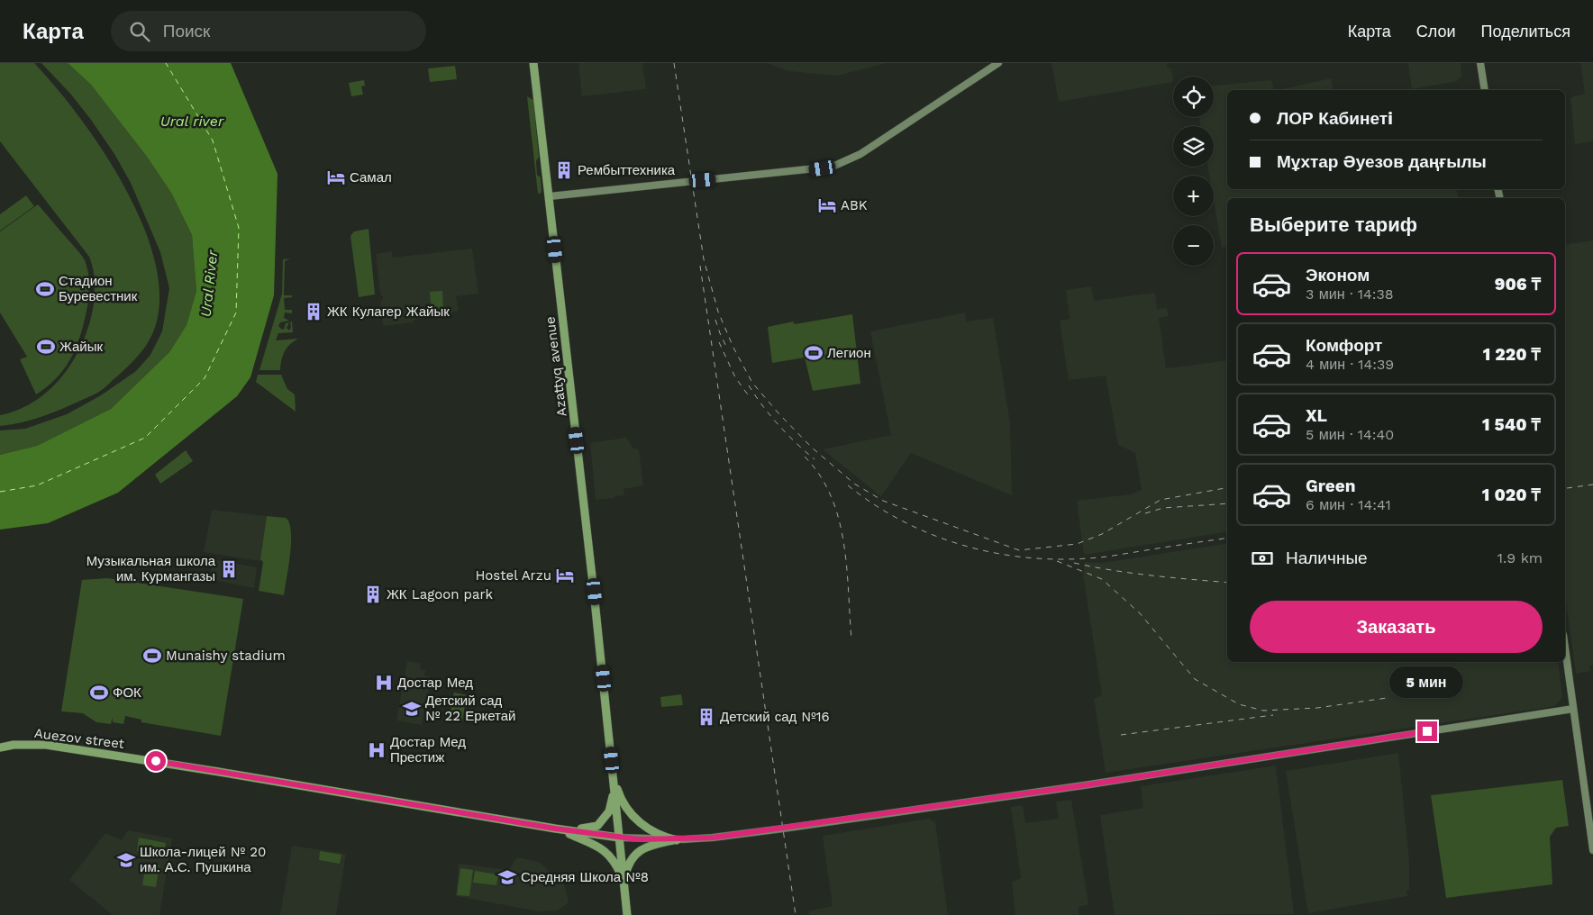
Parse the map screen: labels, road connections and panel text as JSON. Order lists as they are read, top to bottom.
{
  "streets": {
    "main road": ["Azattyq avenue", "Auezov street"]
  },
  "water": ["Ural river", "Ural River"],
  "places": {
    "building": [
      "Рембыттехника",
      "ЖК Кулагер Жайык",
      "Музыкальная школа им. Курмангазы",
      "ЖК Lagoon park",
      "Детский сад №16"
    ],
    "hotel": ["Самал", "ABK", "Hostel Arzu"],
    "sports": [
      "Стадион Буревестник",
      "Жайык",
      "Легион",
      "Munaishy stadium",
      "ФОК"
    ],
    "hospital": ["Достар Мед", "Достар Мед Престиж"],
    "school or university": ["Детский сад № 22 Еркетай", "Школа-лицей № 20 им. А.С. Пушкина", "Средняя Школа №8"]
  },
  "page": {
    "header": "Карта",
    "search": "Поиск",
    "nav": ["Карта", "Слои", "Поделиться"],
    "map_buttons": ["+", "−"],
    "banner": ["ЛОР Кабинетi", "Мұхтар Әуезов даңғылы"],
    "heading": "Выберите тариф",
    "list": [
      {
        "name": "Эконом",
        "note": "3 мин · 14:38",
        "value": "906 ₸"
      },
      {
        "name": "Комфорт",
        "note": "4 мин · 14:39",
        "value": "1 220 ₸"
      },
      {
        "name": "XL",
        "note": "5 мин · 14:40",
        "value": "1 540 ₸"
      },
      {
        "name": "Green",
        "note": "6 мин · 14:41",
        "value": "1 020 ₸"
      }
    ],
    "pay": ["Наличные", "1.9 km"],
    "buttons": "Заказать",
    "bubble": "5 мин"
  }
}
